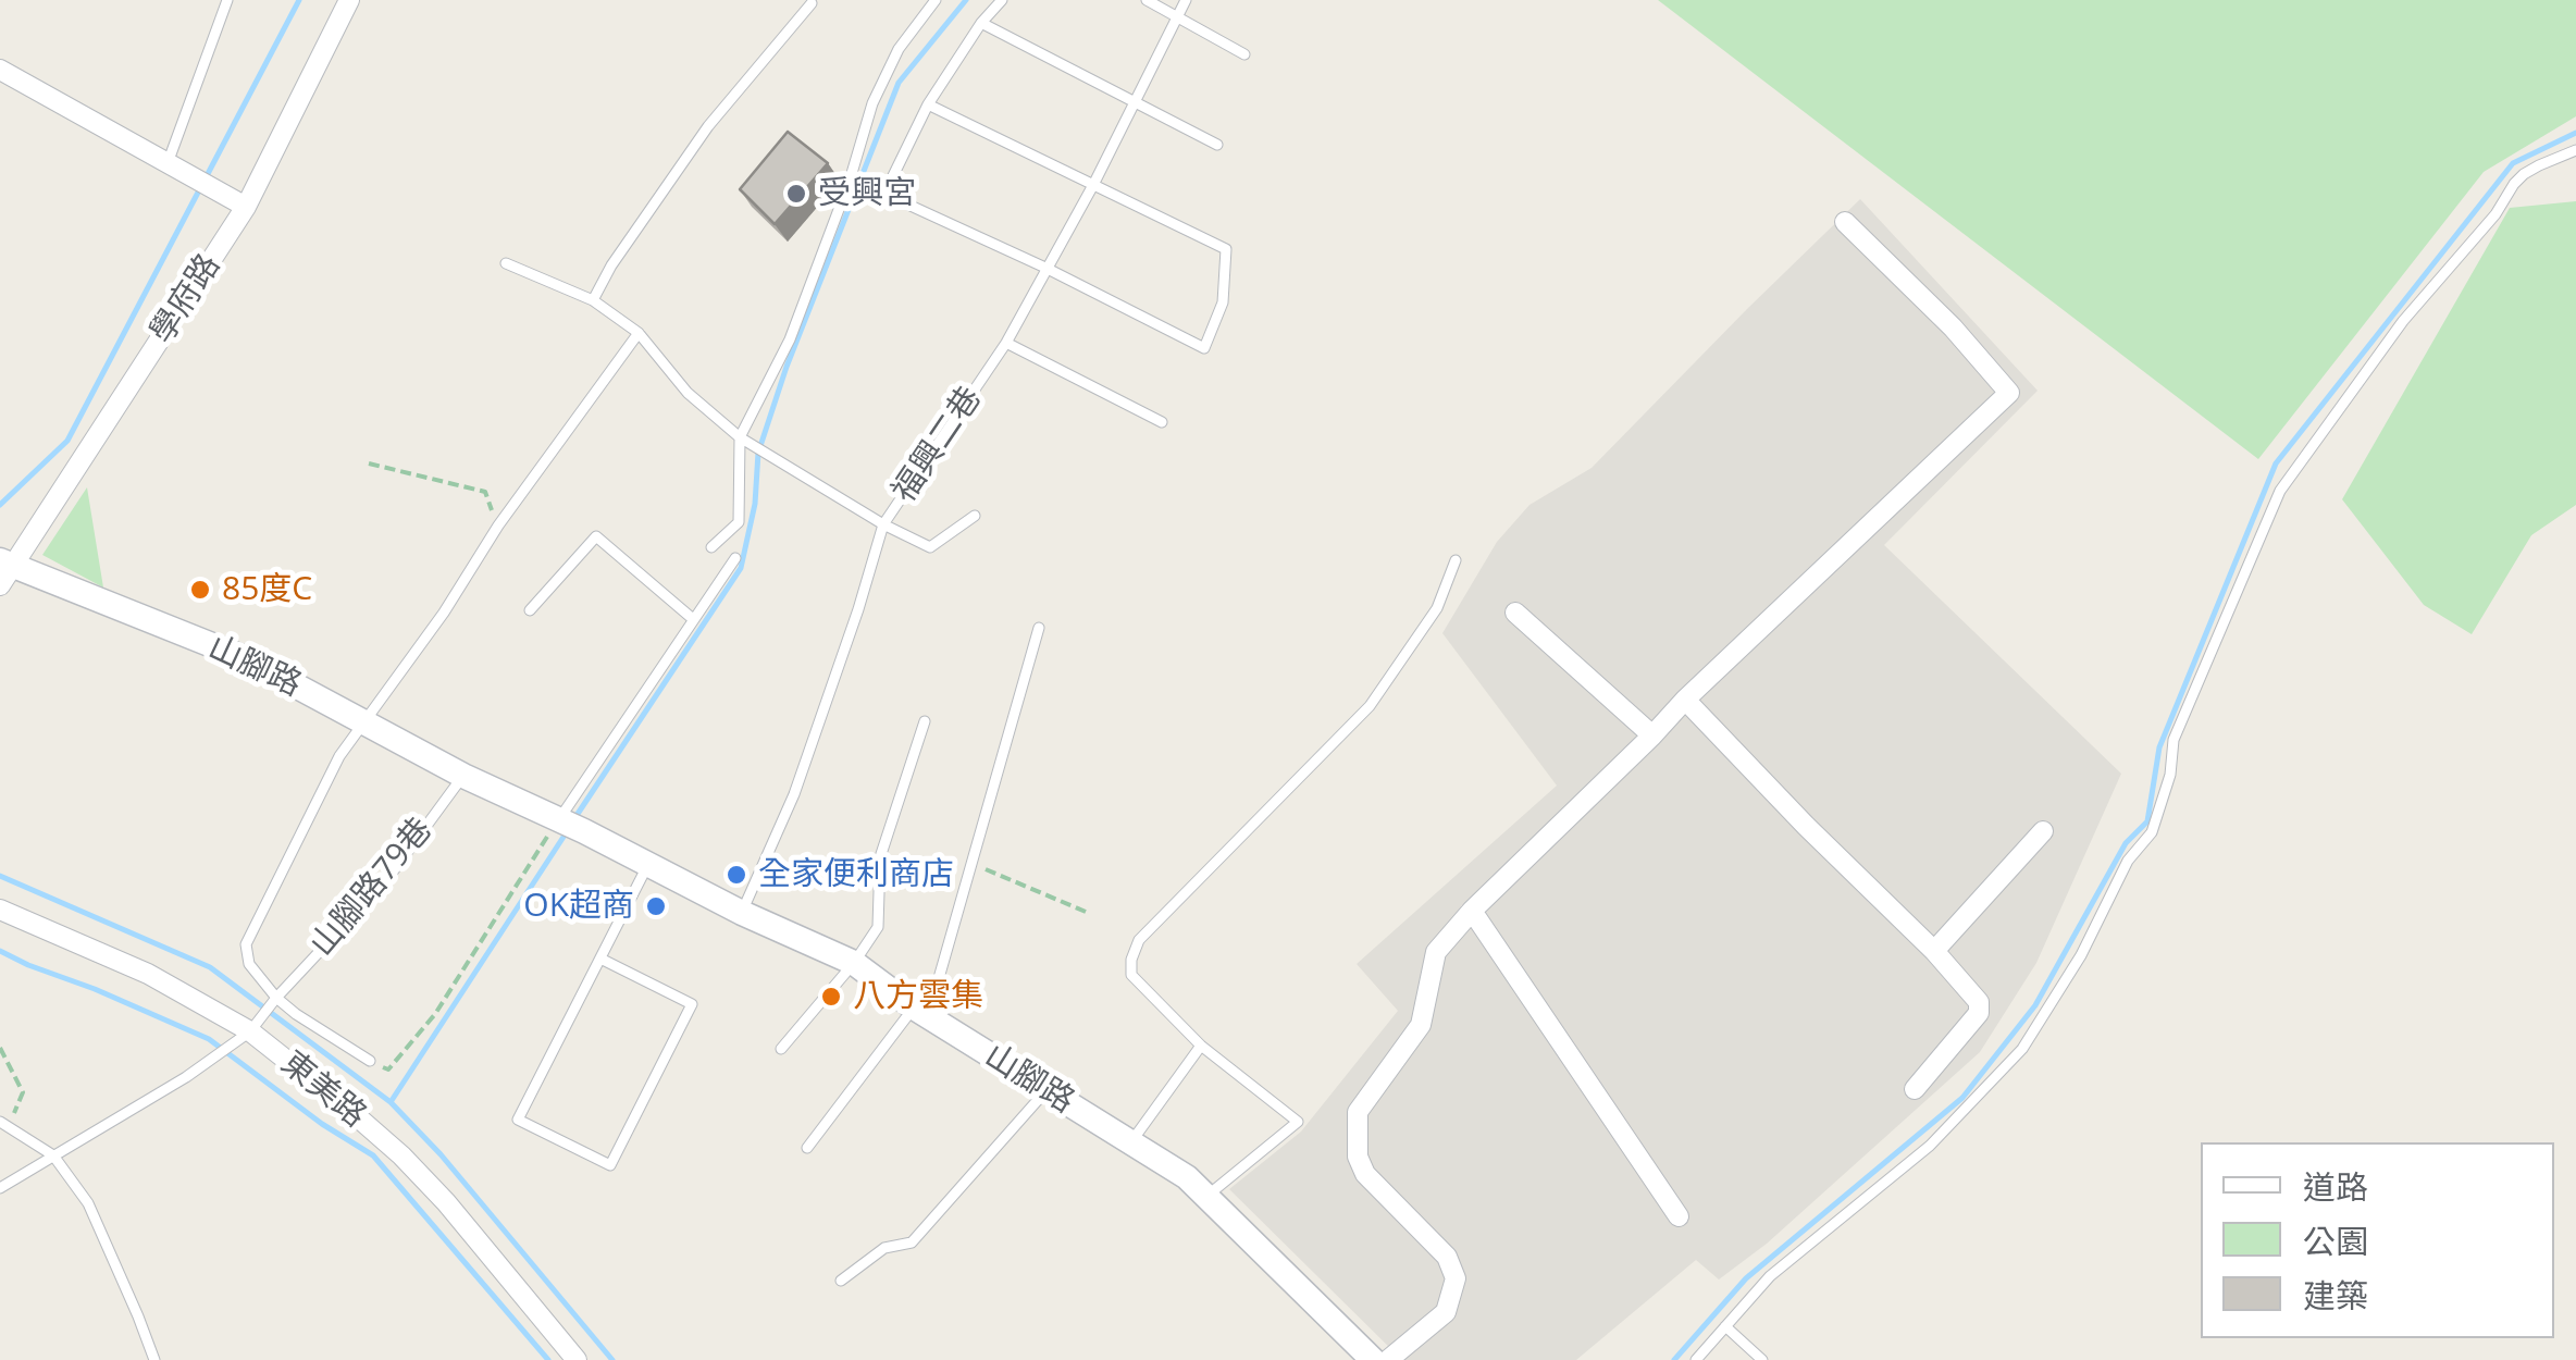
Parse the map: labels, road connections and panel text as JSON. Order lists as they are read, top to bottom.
{
  "streets": {
    "main road": ["山腳路"],
    "street": ["學府路", "東美路"],
    "lane": ["福興二巷", "山腳路79巷"]
  },
  "crossings": [
    ["學府路", "山腳路"],
    ["福興二巷", "山腳路"],
    ["山腳路", "山腳路79巷"],
    ["山腳路79巷", "東美路"]
  ],
  "places": [
    "受興宮",
    "85度C",
    "全家便利商店",
    "OK超商",
    "八方雲集"
  ],
  "legend": ["道路", "公園", "建築"]
}
